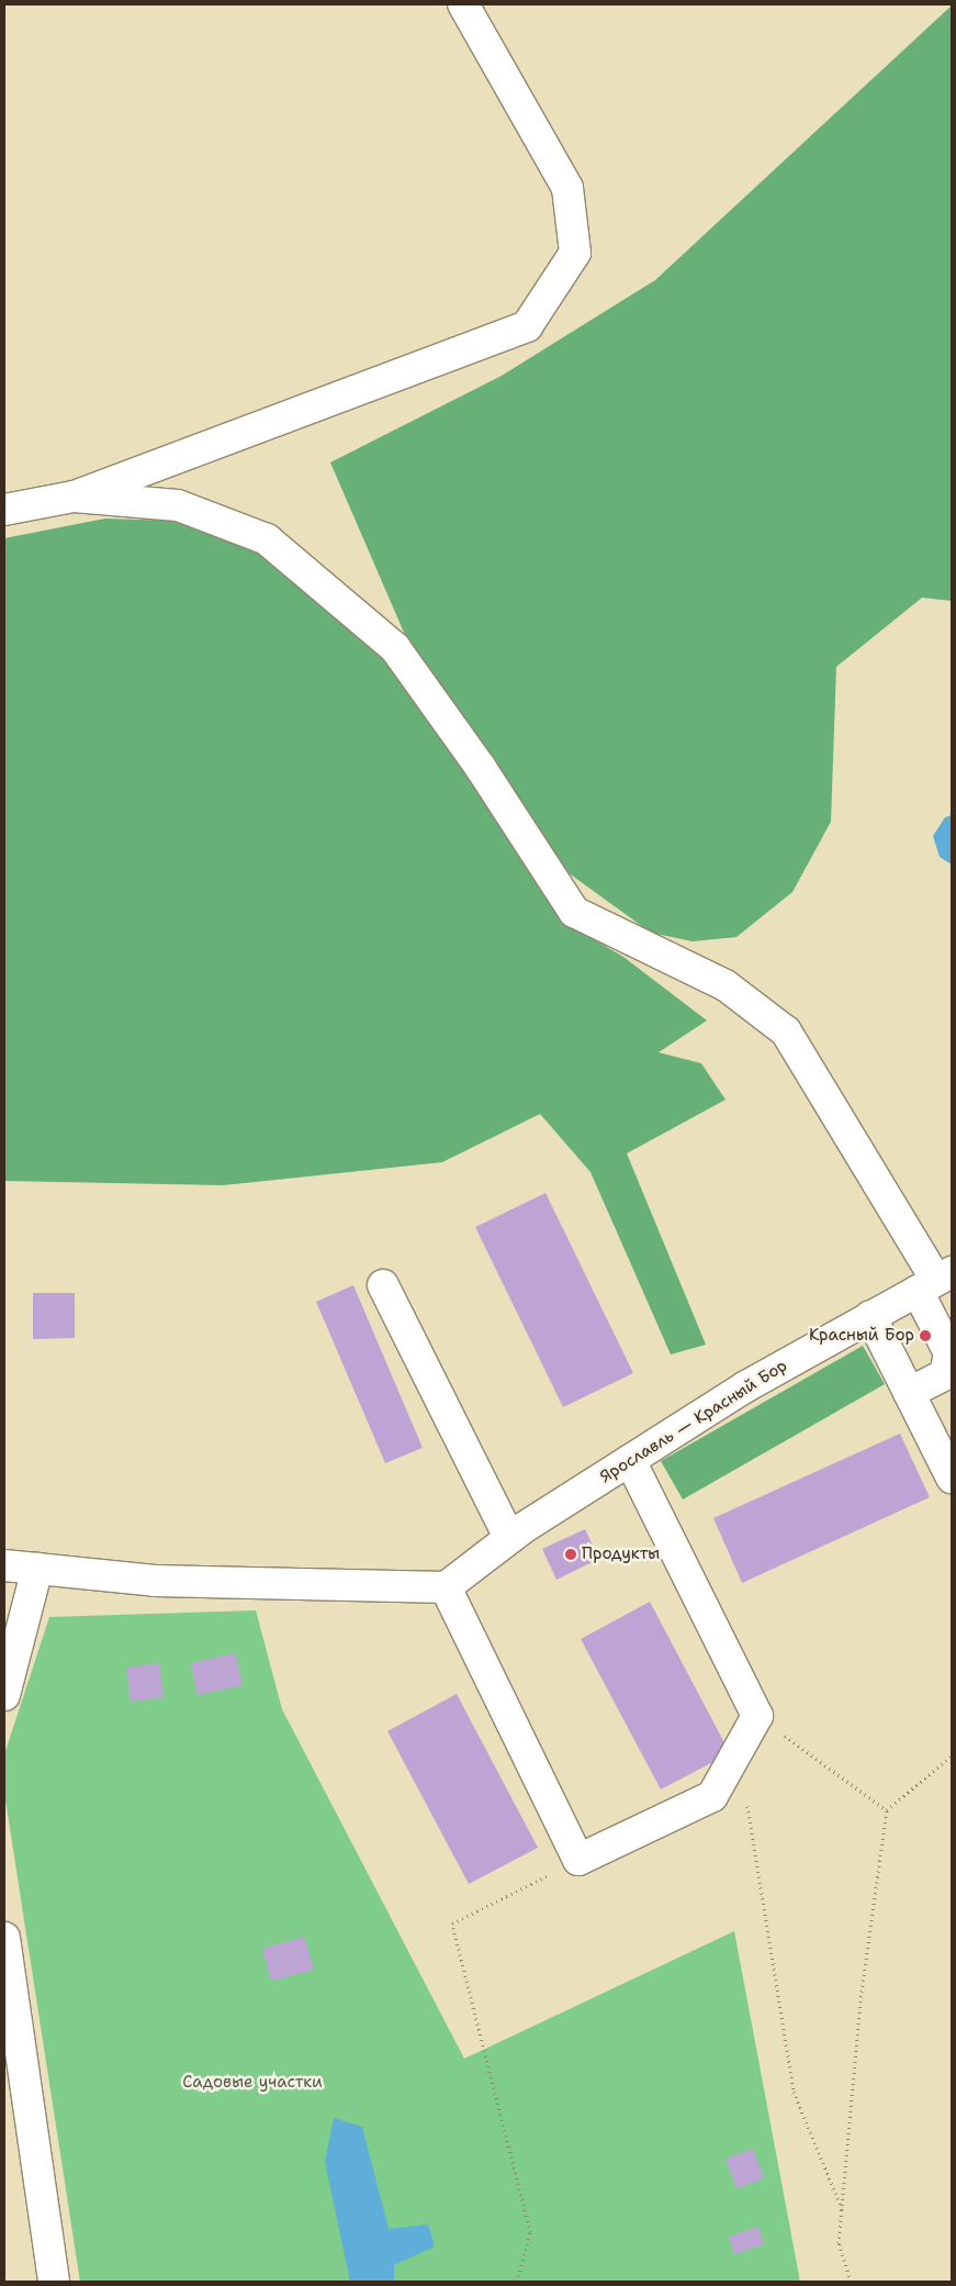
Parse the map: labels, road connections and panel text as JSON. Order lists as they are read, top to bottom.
{
  "streets": {
    "street": ["Ярославль — Красный Бор"]
  },
  "parks": ["Садовые участки"],
  "places": ["Красный Бор", "Продукты"]
}
